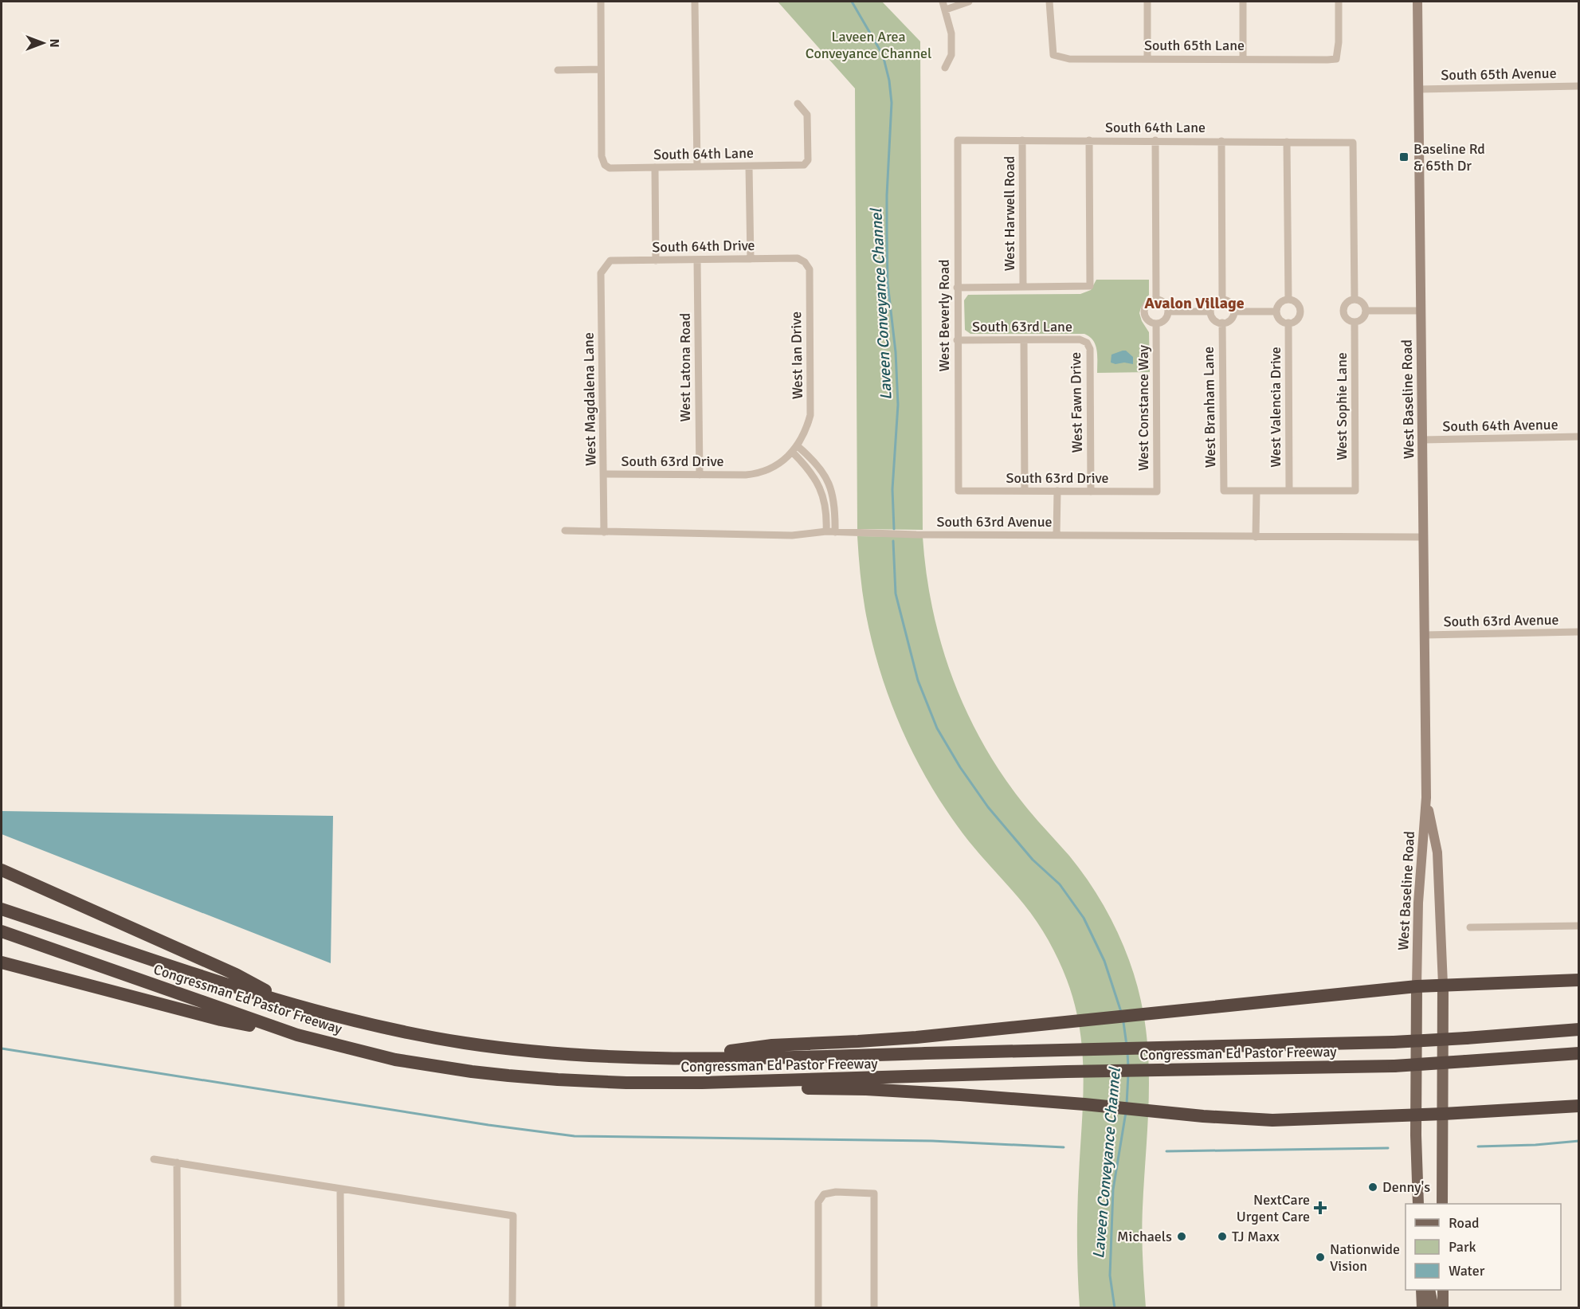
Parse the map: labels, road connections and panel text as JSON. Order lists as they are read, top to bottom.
{
  "streets": {
    "highway": ["Congressman Ed Pastor Freeway"],
    "main road": ["West Baseline Road"],
    "street": [
      "South 65th Lane",
      "South 65th Avenue",
      "South 64th Lane",
      "West Harwell Road",
      "South 64th Drive",
      "West Beverly Road",
      "South 63rd Lane",
      "West Ian Drive",
      "West Latona Road",
      "West Magdalena Lane",
      "West Fawn Drive",
      "West Sophie Lane",
      "West Branham Lane",
      "West Valencia Drive",
      "West Constance Way",
      "South 64th Avenue",
      "South 63rd Drive",
      "South 63rd Avenue"
    ]
  },
  "crossings": [
    ["South 65th Avenue", "West Baseline Road"],
    ["South 64th Lane", "West Harwell Road"],
    ["South 64th Lane", "West Beverly Road"],
    ["South 64th Lane", "West Sophie Lane"],
    ["South 64th Lane", "West Valencia Drive"],
    ["South 64th Lane", "West Constance Way"],
    ["South 64th Drive", "West Ian Drive"],
    ["South 64th Drive", "West Latona Road"],
    ["South 64th Drive", "West Magdalena Lane"],
    ["West Beverly Road", "South 63rd Lane"],
    ["West Beverly Road", "South 63rd Drive"],
    ["South 63rd Lane", "West Fawn Drive"],
    ["West Ian Drive", "South 63rd Drive"],
    ["West Latona Road", "South 63rd Drive"],
    ["West Magdalena Lane", "South 63rd Drive"],
    ["West Magdalena Lane", "South 63rd Avenue"],
    ["West Baseline Road", "South 64th Avenue"],
    ["West Baseline Road", "South 63rd Avenue"],
    ["West Fawn Drive", "South 63rd Drive"],
    ["West Sophie Lane", "West Valencia Drive"],
    ["West Constance Way", "South 63rd Drive"]
  ],
  "districts": ["Avalon Village"],
  "water": ["Laveen Conveyance Channel"],
  "parks": ["Laveen Area Conveyance Channel"],
  "places": {
    "transit": ["Baseline Rd & 65th Dr"],
    "other": [
      "Denny's",
      "Michaels",
      "TJ Maxx",
      "Nationwide Vision"
    ],
    "health": ["NextCare Urgent Care"]
  },
  "legend": ["Road", "Park", "Water"],
  "north": "right"
}
